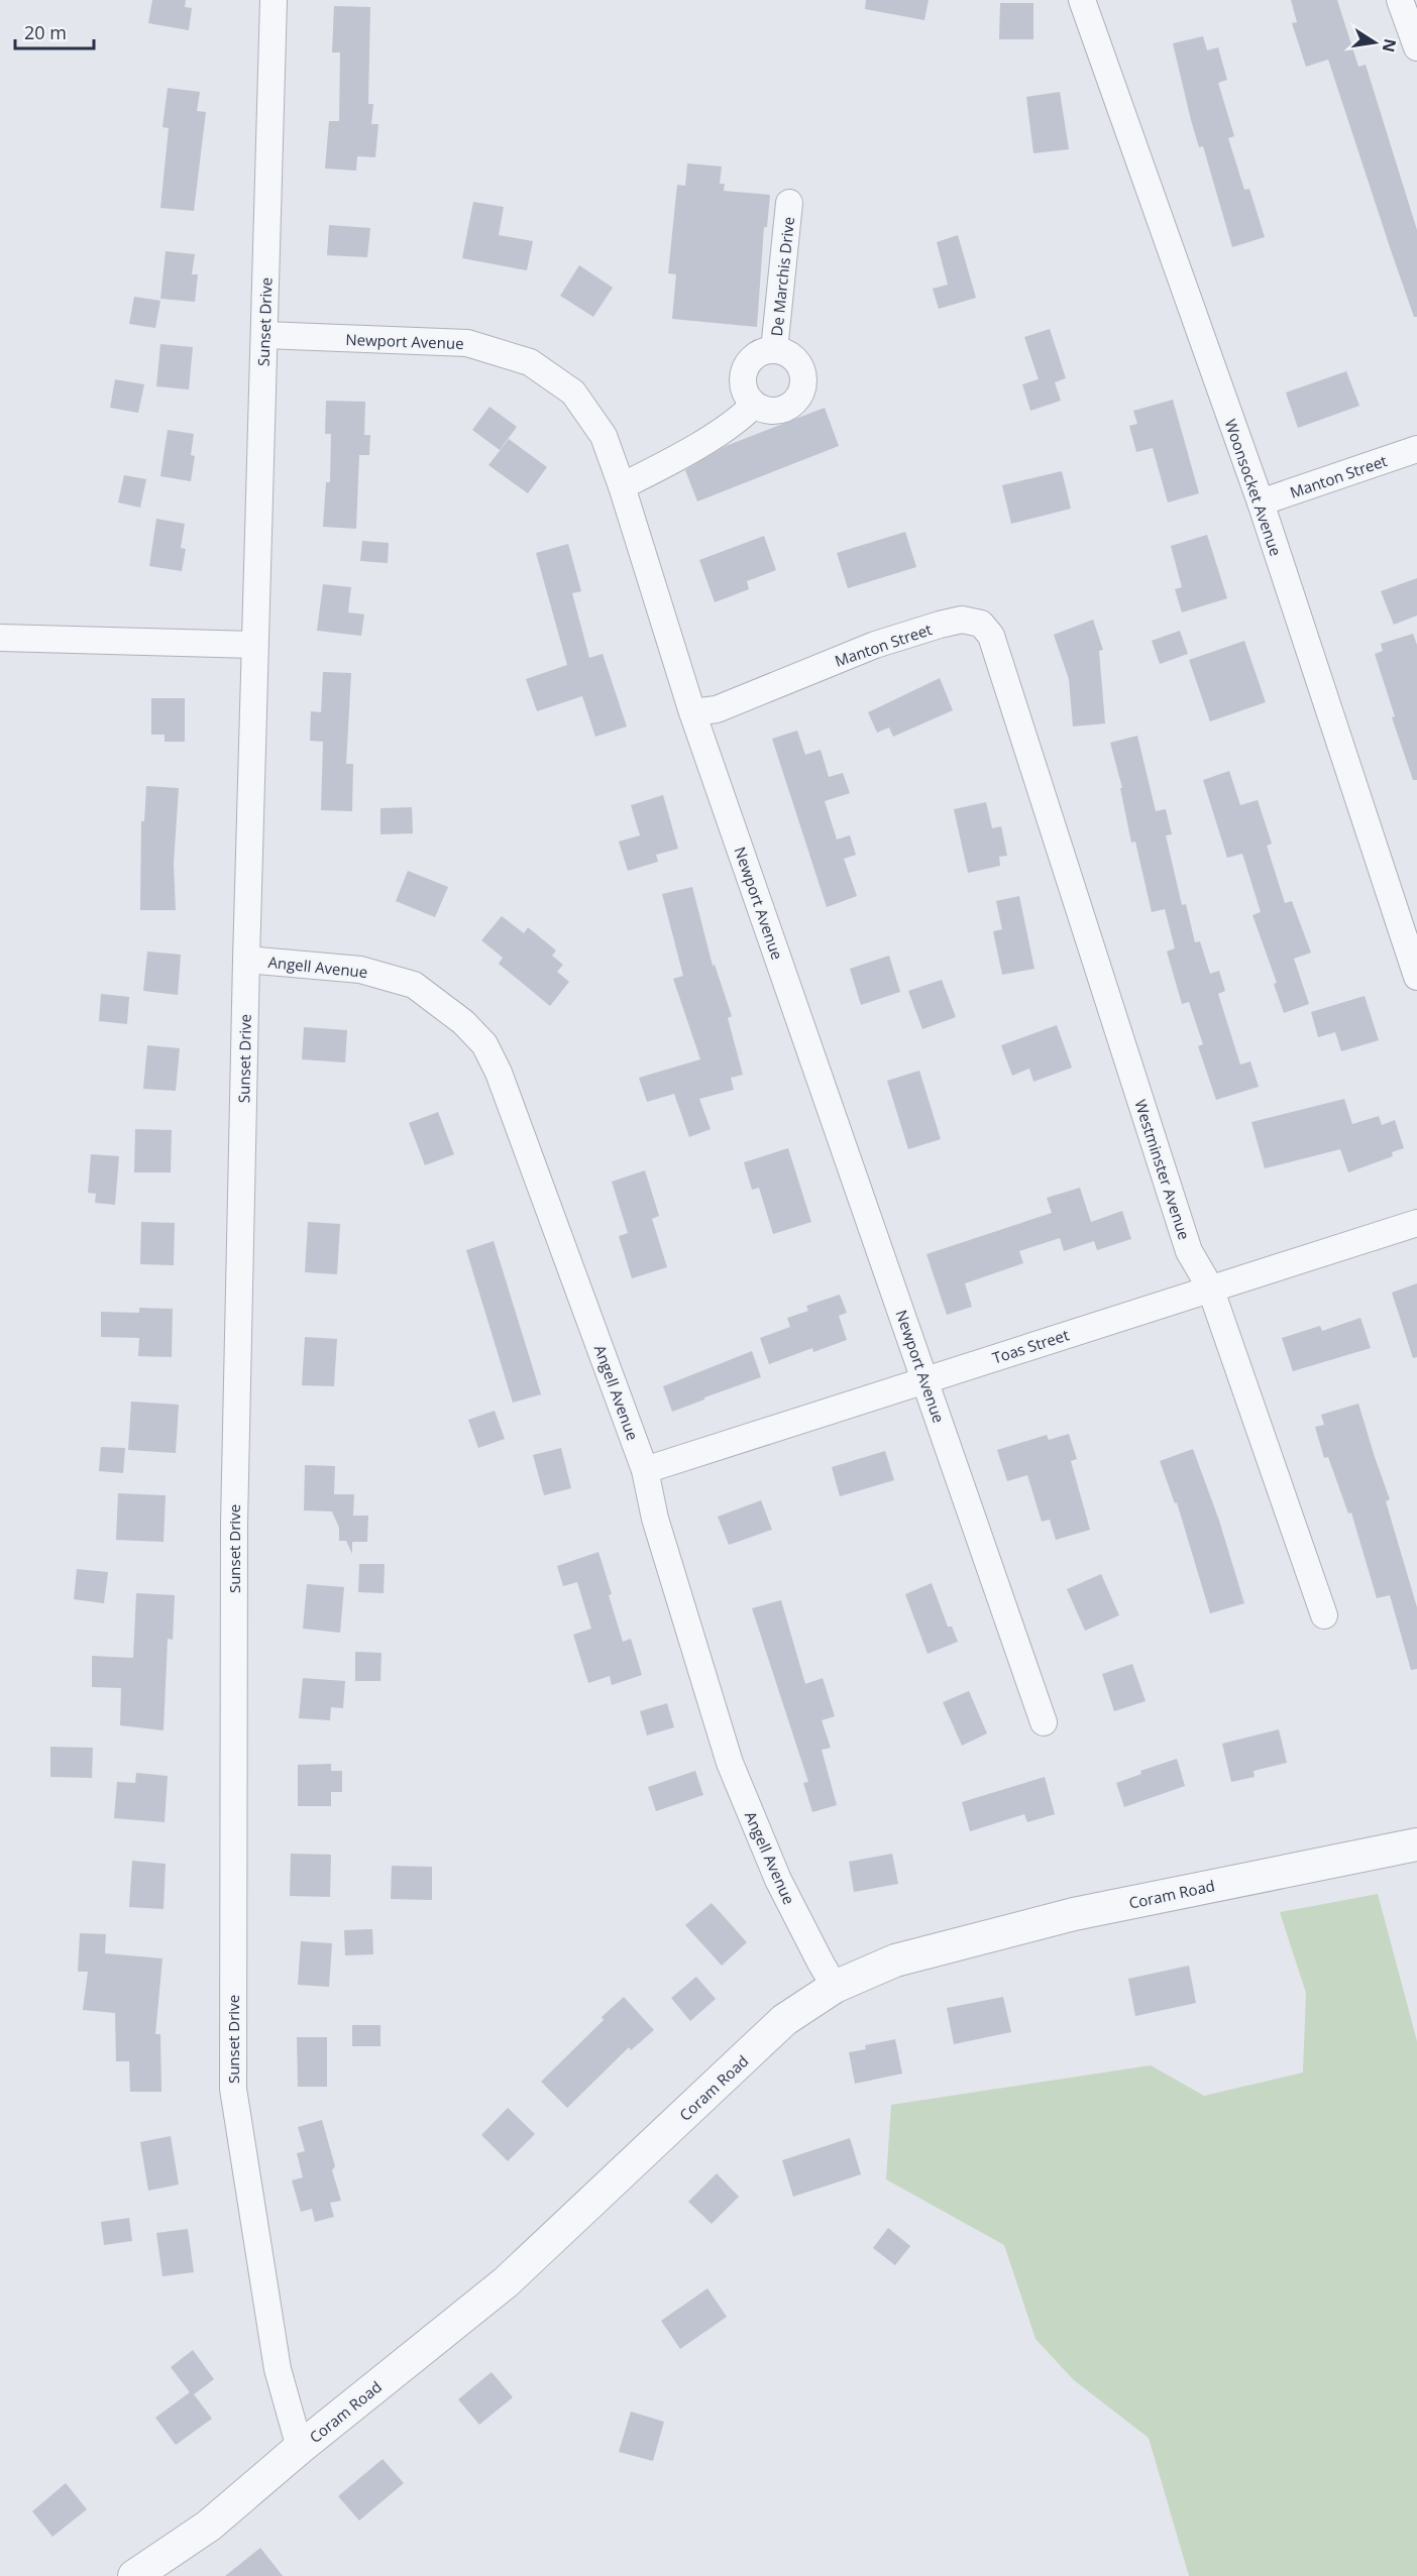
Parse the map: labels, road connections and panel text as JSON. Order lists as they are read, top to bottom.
{
  "streets": {
    "street": [
      "De Marchis Drive",
      "Sunset Drive",
      "Newport Avenue",
      "Manton Street",
      "Woonsocket Avenue",
      "Angell Avenue",
      "Westminster Avenue",
      "Toas Street",
      "Coram Road"
    ]
  },
  "crossings": [
    ["Sunset Drive", "Newport Avenue"],
    ["Sunset Drive", "Angell Avenue"],
    ["Sunset Drive", "Coram Road"],
    ["Newport Avenue", "Manton Street"],
    ["Newport Avenue", "Toas Street"],
    ["Manton Street", "Woonsocket Avenue"],
    ["Manton Street", "Westminster Avenue"],
    ["Angell Avenue", "Toas Street"],
    ["Angell Avenue", "Coram Road"],
    ["Westminster Avenue", "Toas Street"]
  ],
  "scale_bar": "20 m",
  "north": "right"
}
